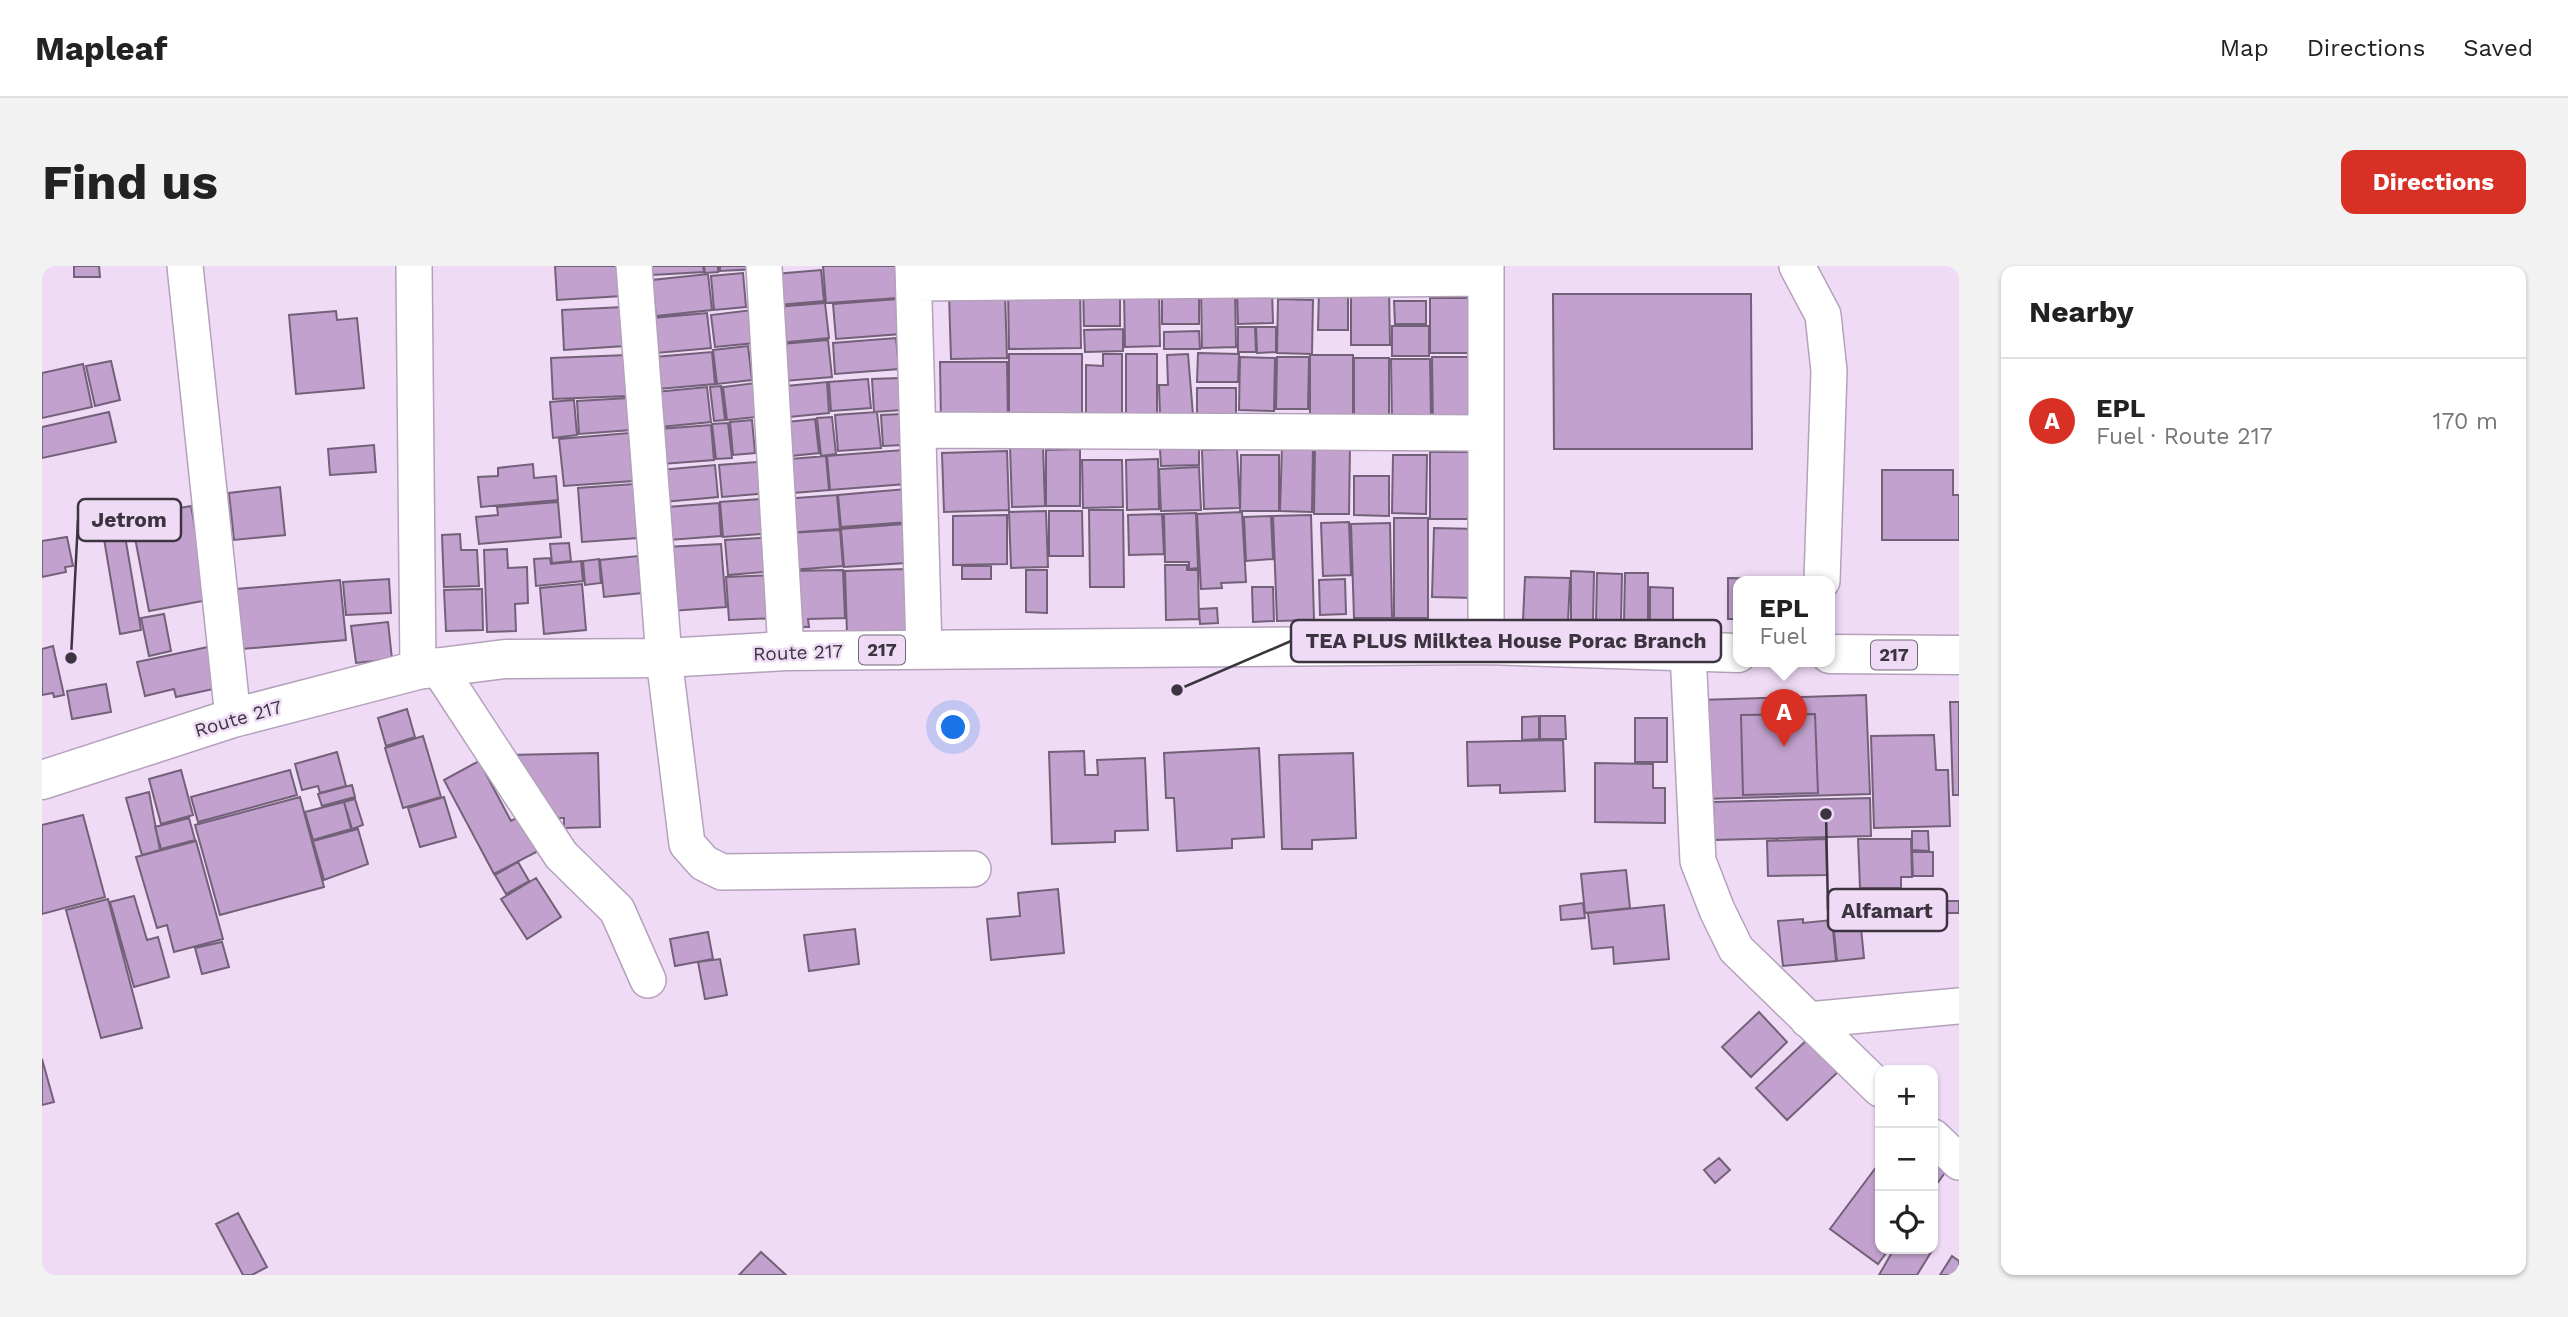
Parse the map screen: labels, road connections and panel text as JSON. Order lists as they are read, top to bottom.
{
  "streets": {
    "main road": ["217", "Route 217"]
  },
  "places": ["Jetrom", "TEA PLUS Milktea House Porac Branch", "Alfamart"],
  "page": {
    "header": "Mapleaf",
    "nav": ["Map", "Directions", "Saved"],
    "buttons": "Directions",
    "title": "Find us",
    "heading": "Nearby",
    "list": [
      {
        "mark": "A",
        "name": "EPL",
        "note": "Fuel · Route 217",
        "value": "170 m"
      }
    ],
    "popup": ["EPL", "Fuel"],
    "pins": "A",
    "map_buttons": ["+", "−"]
  }
}
